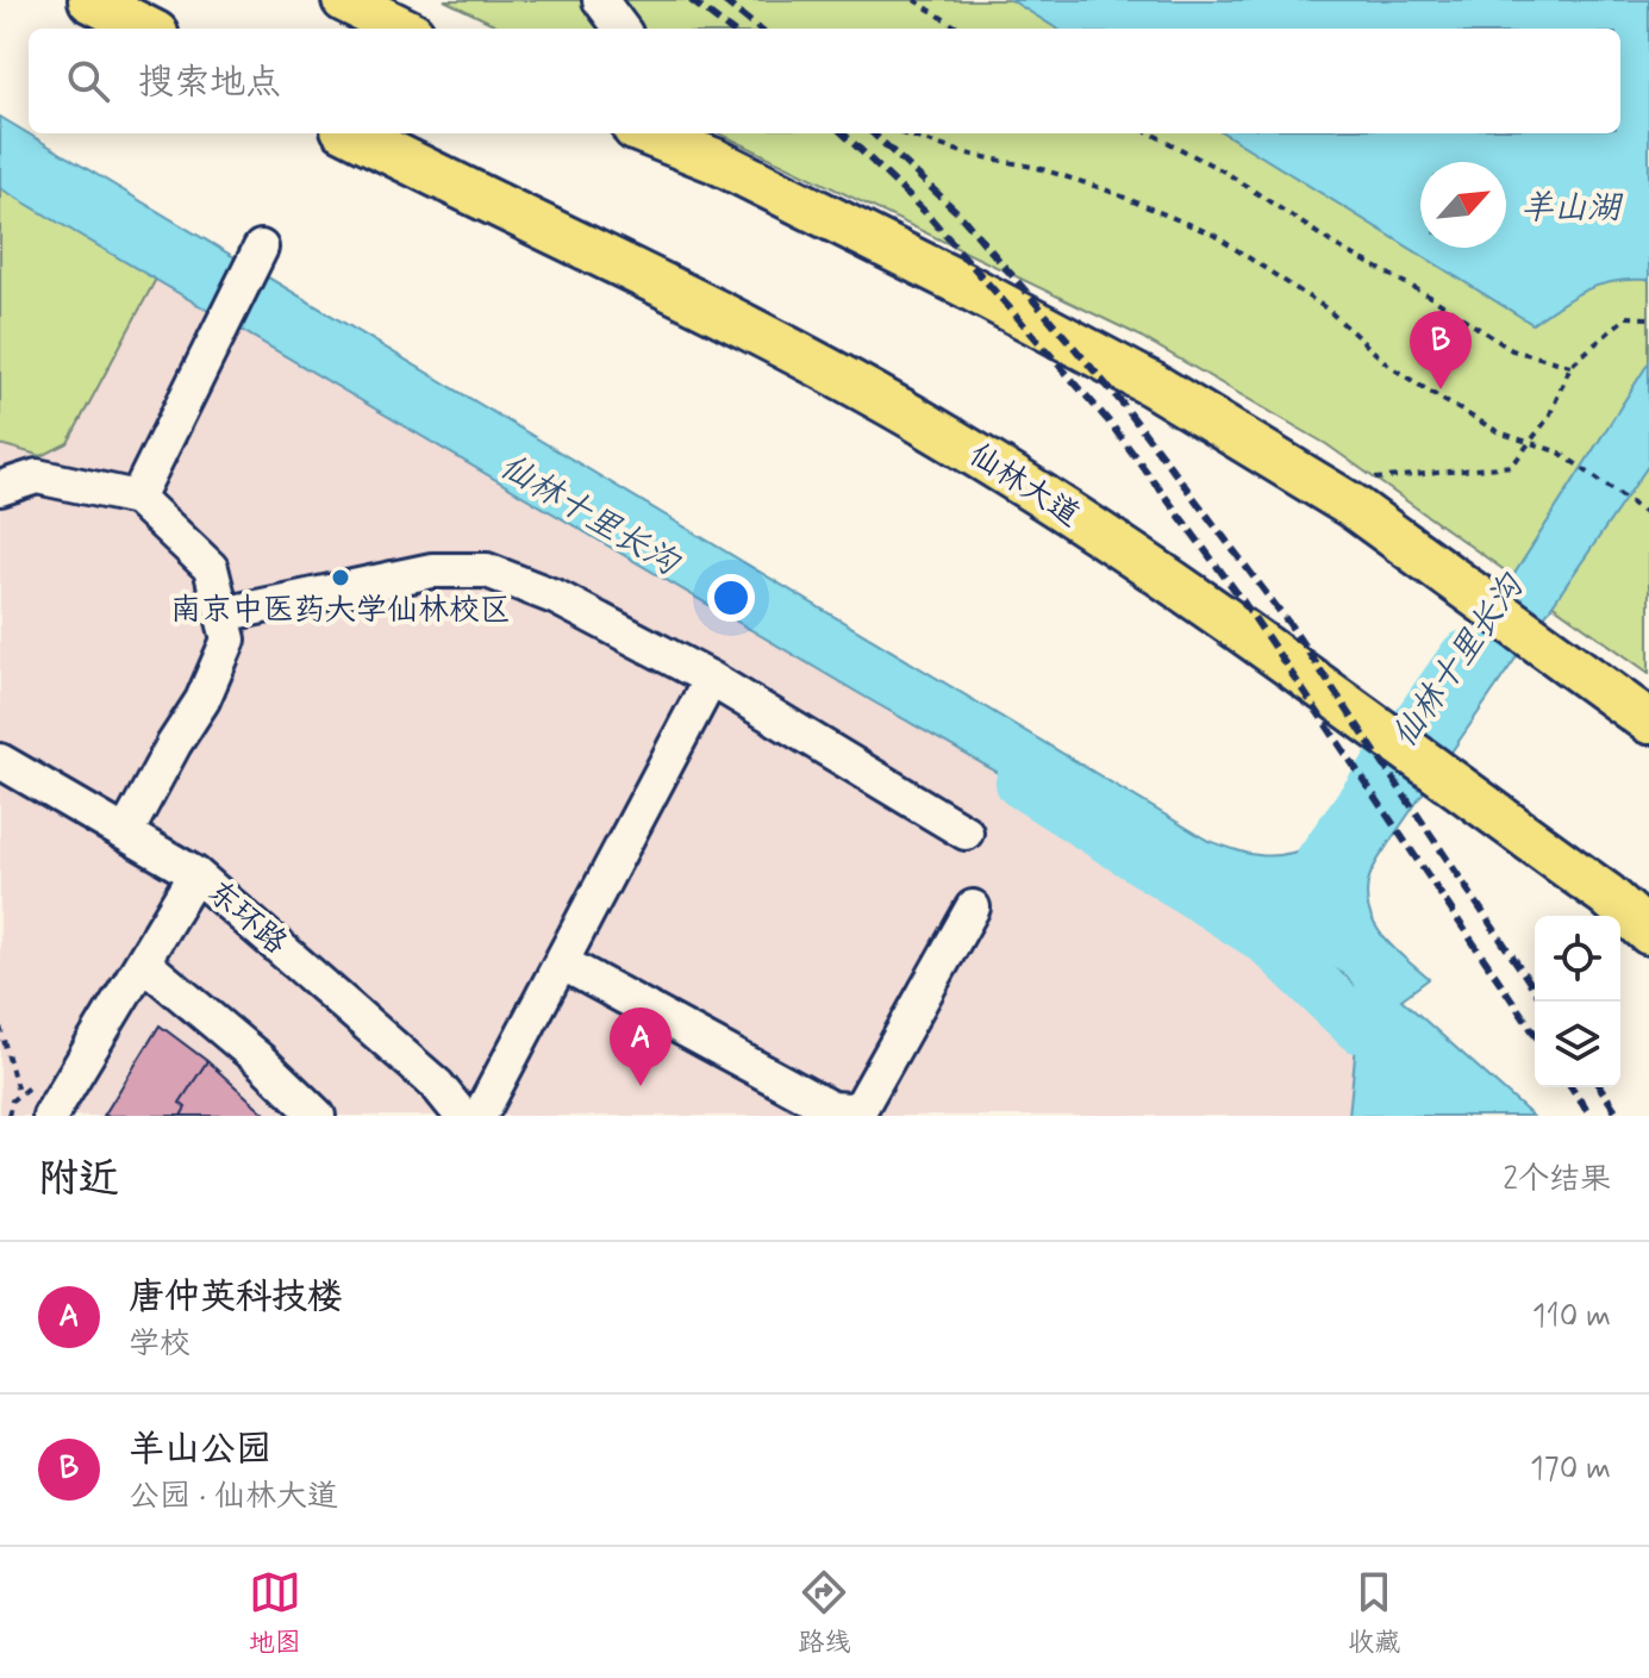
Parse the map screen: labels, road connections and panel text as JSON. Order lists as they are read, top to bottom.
{
  "streets": {
    "main road": ["仙林大道"],
    "lane": ["东环路"]
  },
  "water": ["羊山湖", "仙林十里长沟"],
  "places": ["南京中医药大学仙林校区"],
  "north": "top right",
  "page": {
    "search": "搜索地点",
    "pins": ["B", "A"],
    "heading": ["附近", "2个结果"],
    "list": [
      {
        "mark": "A",
        "name": "唐仲英科技楼",
        "note": "学校",
        "value": "110 m"
      },
      {
        "mark": "B",
        "name": "羊山公园",
        "note": "公园 · 仙林大道",
        "value": "170 m"
      }
    ],
    "nav": ["地图", "路线", "收藏"]
  }
}
